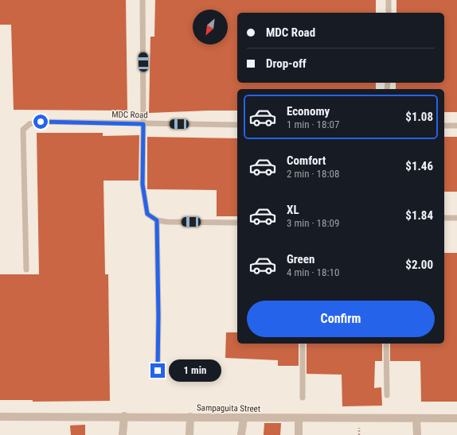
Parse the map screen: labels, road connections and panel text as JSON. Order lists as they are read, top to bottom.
{
  "streets": {
    "street": ["Sampaguita Street"],
    "lane": ["MDC Road"]
  },
  "north": "bottom left",
  "page": {
    "banner": ["MDC Road", "Drop-off"],
    "list": [
      {
        "name": "Economy",
        "note": "1 min · 18:07",
        "value": "$1.08"
      },
      {
        "name": "Comfort",
        "note": "2 min · 18:08",
        "value": "$1.46"
      },
      {
        "name": "XL",
        "note": "3 min · 18:09",
        "value": "$1.84"
      },
      {
        "name": "Green",
        "note": "4 min · 18:10",
        "value": "$2.00"
      }
    ],
    "buttons": "Confirm",
    "bubble": "1 min"
  }
}
